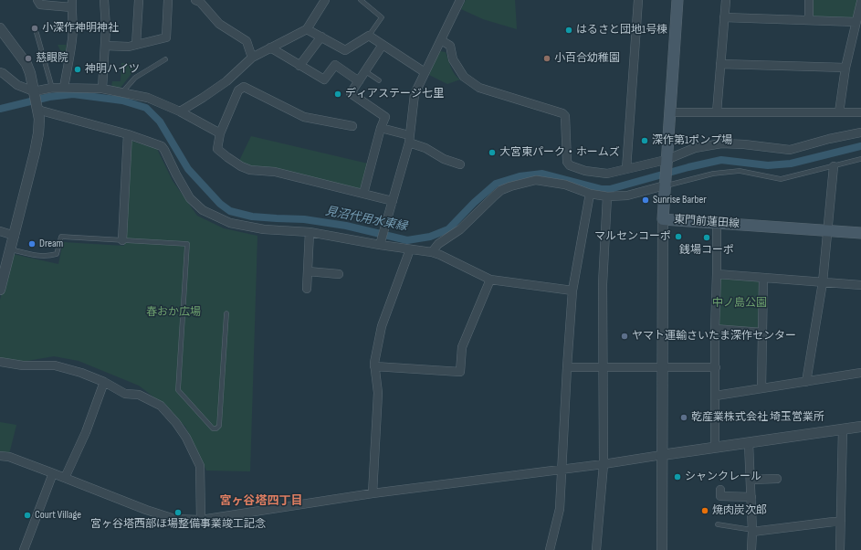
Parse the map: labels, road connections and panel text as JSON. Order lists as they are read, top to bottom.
{
  "streets": {
    "main road": ["東門前蓮田線"]
  },
  "districts": ["宮ヶ谷塔四丁目"],
  "water": ["見沼代用水東縁"],
  "parks": ["中ノ島公園", "春おか広場"],
  "places": [
    "小深作神明神社",
    "はるさと団地1号棟",
    "慈眼院",
    "小百合幼稚園",
    "神明ハイツ",
    "ディアステージ七里",
    "深作第1ポンプ場",
    "大宮東パーク・ホームズ",
    "Sunrise Barber",
    "マルセンコーポ",
    "銭場コーポ",
    "Dream",
    "ヤマト運輸さいたま深作センター",
    "乾産業株式会社 埼玉営業所",
    "シャンクレール",
    "焼肉炭次郎",
    "宮ヶ谷塔西部ほ場整備事業竣工記念",
    "Court Village"
  ]
}
